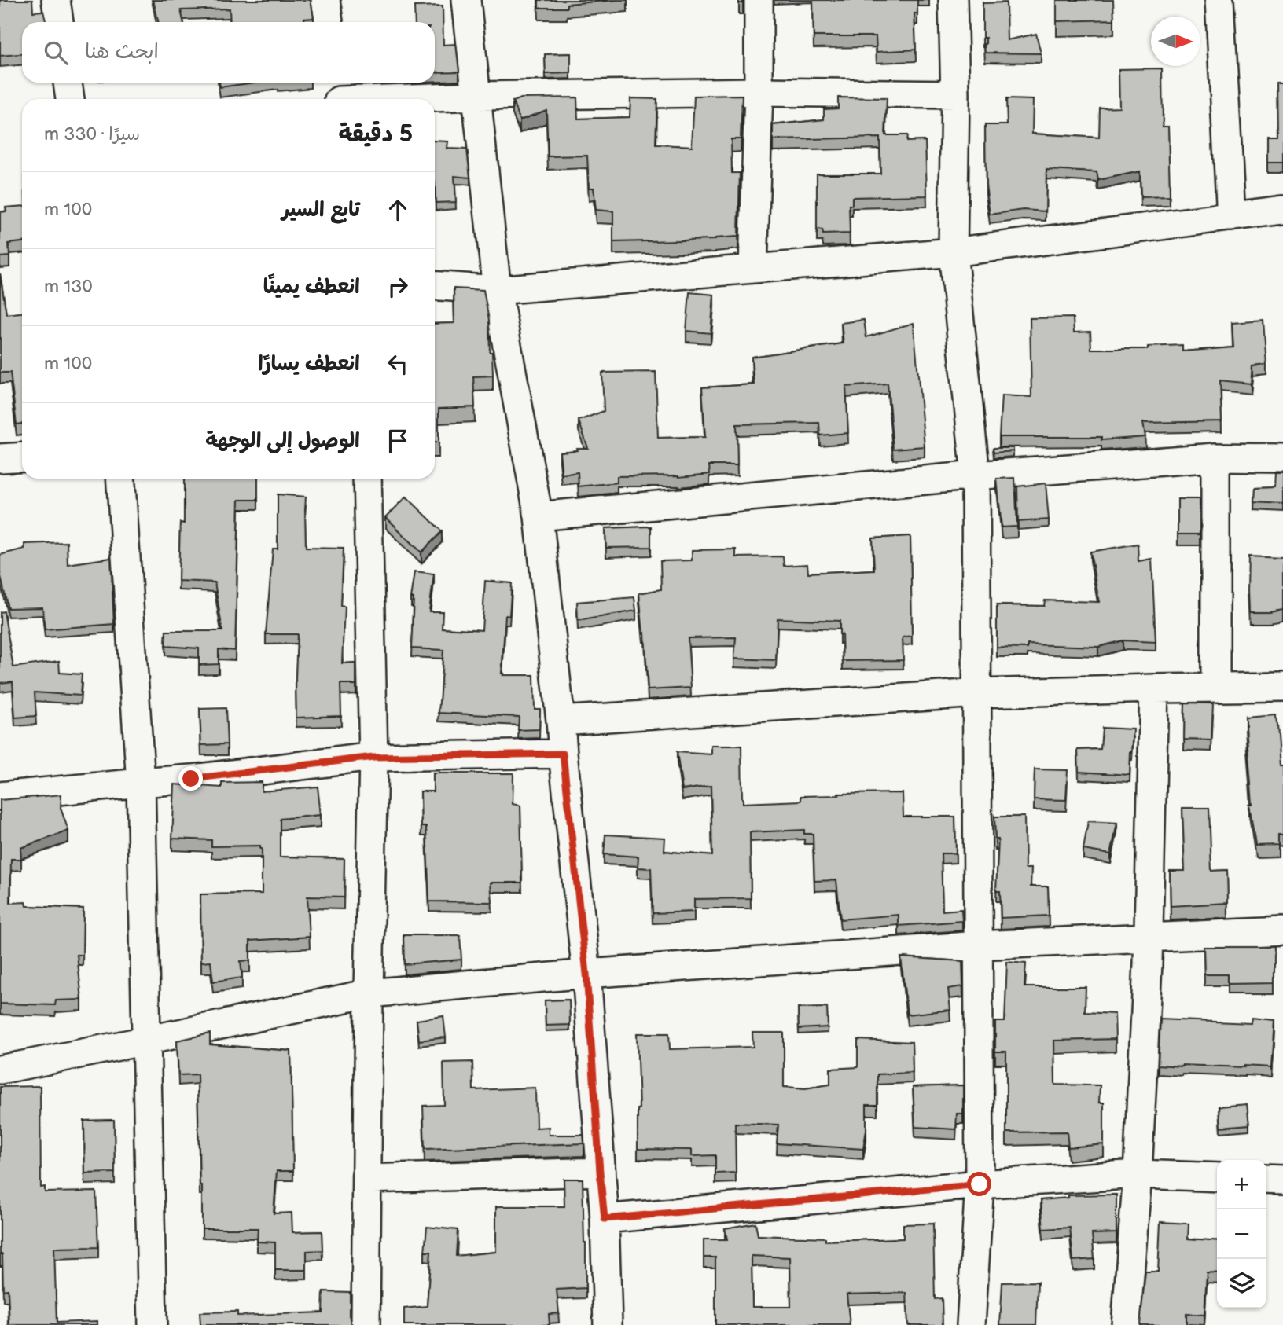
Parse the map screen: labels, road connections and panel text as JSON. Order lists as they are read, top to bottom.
{
  "north": "right",
  "page": {
    "search": "ابحث هنا",
    "heading": ["5 دقيقة", "سيرًا · 330 m"],
    "list": [
      ["تابع السير", "100 m"],
      ["انعطف يمينًا", "130 m"],
      ["انعطف يسارًا", "100 m"],
      "الوصول إلى الوجهة"
    ],
    "map_buttons": ["+", "−"]
  }
}
